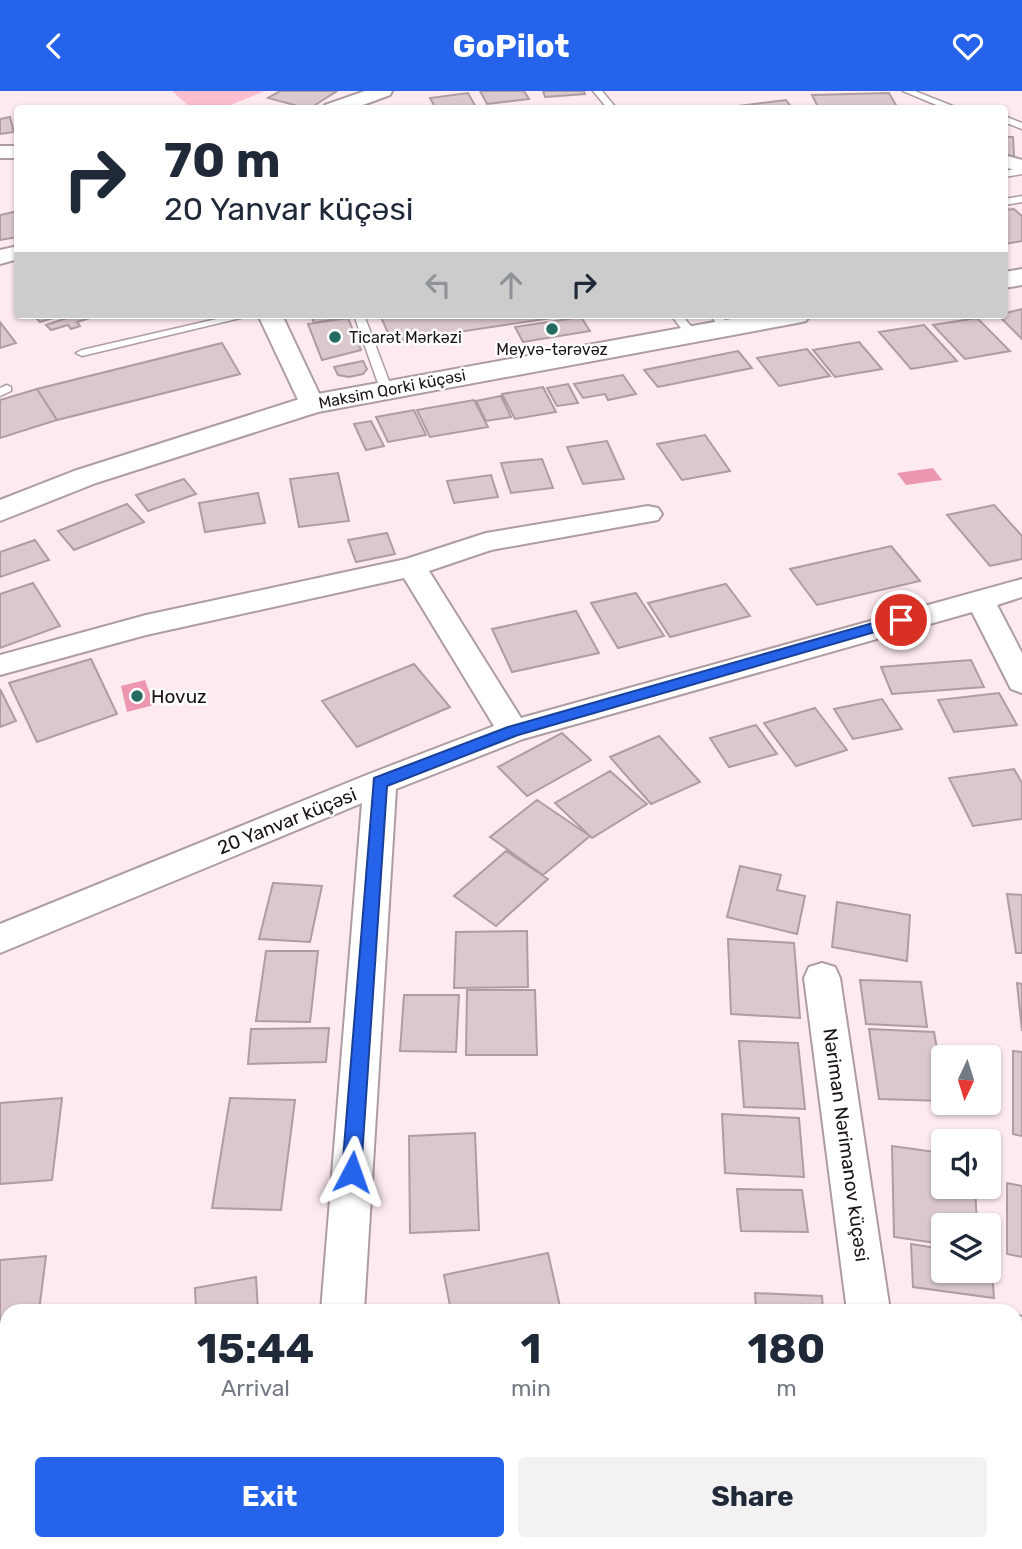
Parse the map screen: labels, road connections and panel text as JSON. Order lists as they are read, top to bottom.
{
  "streets": {
    "main road": ["Maksim Qorki küçəsi"],
    "street": ["20 Yanvar küçəsi", "Nəriman Nərimanov küçəsi"]
  },
  "places": ["Meyvə-tərəvəz", "Ticarət Mərkəzi", "Hovuz"],
  "north": "bottom",
  "page": {
    "header": "GoPilot",
    "turn": ["70 m", "20 Yanvar küçəsi"],
    "eta": [
      "15:44",
      "Arrival",
      "1",
      "min",
      "180",
      "m"
    ],
    "buttons": ["Exit", "Share"]
  }
}
